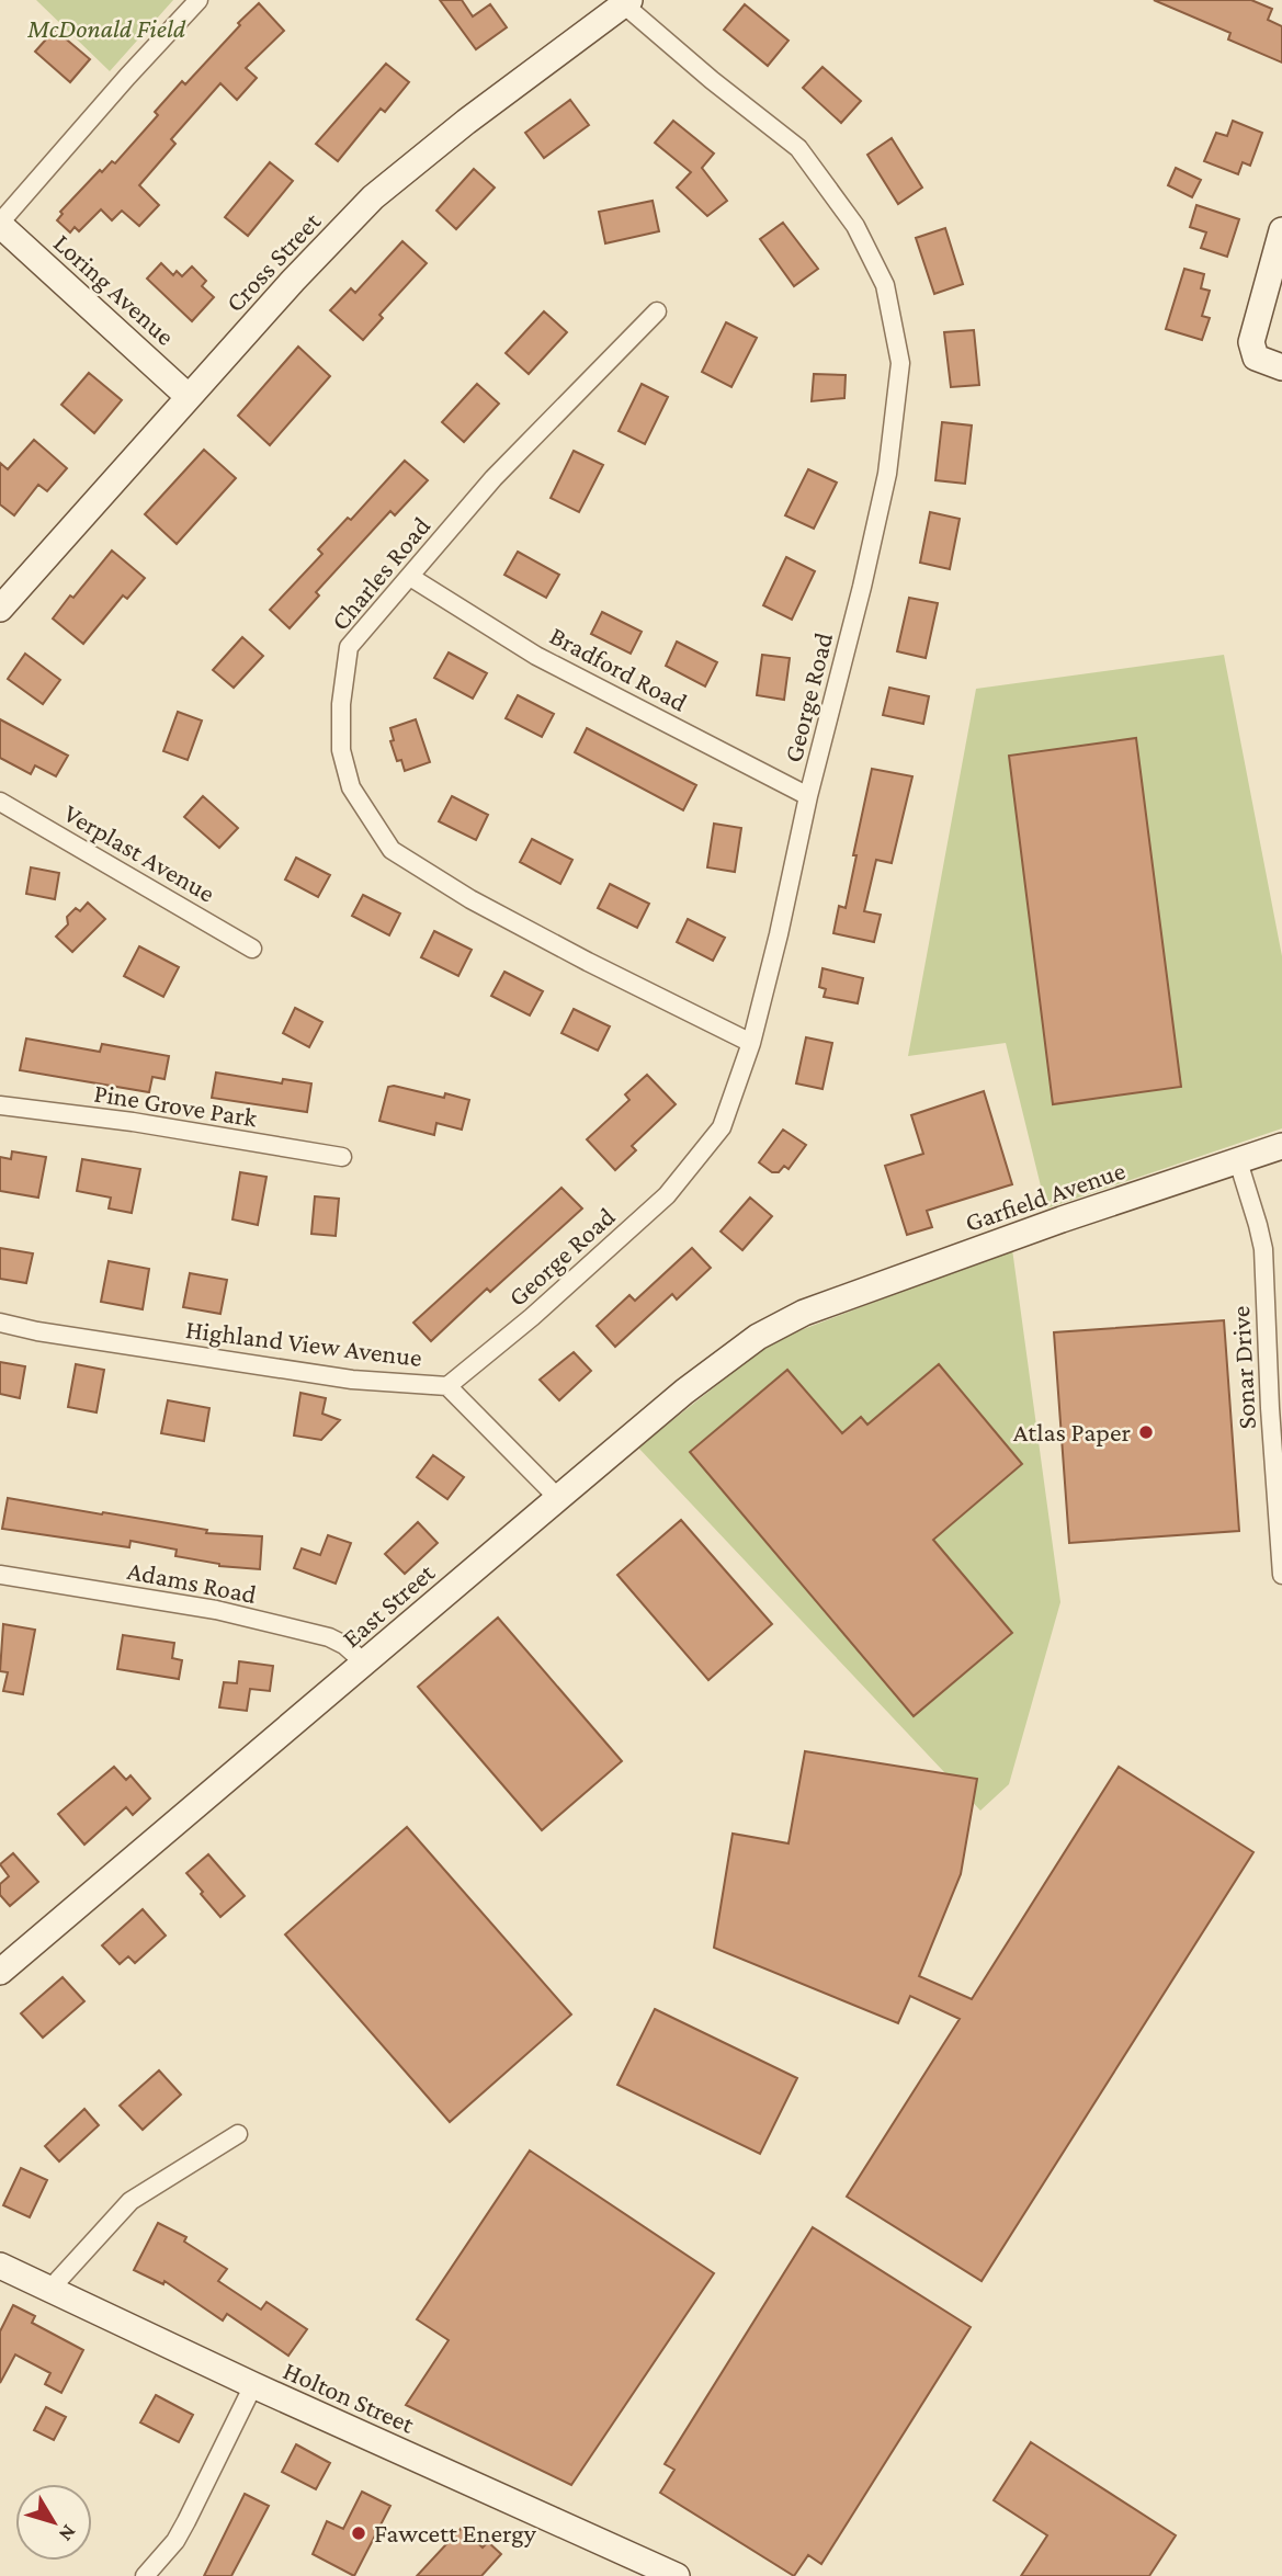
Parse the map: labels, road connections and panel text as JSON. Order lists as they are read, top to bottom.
{
  "streets": {
    "street": [
      "Cross Street",
      "Loring Avenue",
      "Charles Road",
      "Bradford Road",
      "George Road",
      "Verplast Avenue",
      "Pine Grove Park",
      "Garfield Avenue",
      "Highland View Avenue",
      "Sonar Drive",
      "Adams Road",
      "East Street",
      "Holton Street"
    ]
  },
  "crossings": [
    ["Cross Street", "Loring Avenue"],
    ["Cross Street", "George Road"],
    ["Charles Road", "Bradford Road"],
    ["Charles Road", "George Road"],
    ["Bradford Road", "George Road"],
    ["George Road", "Highland View Avenue"],
    ["Garfield Avenue", "Sonar Drive"],
    ["Garfield Avenue", "East Street"],
    ["Highland View Avenue", "East Street"],
    ["Adams Road", "East Street"]
  ],
  "parks": ["McDonald Field"],
  "places": ["Atlas Paper", "Fawcett Energy"],
  "north": "bottom right"
}
